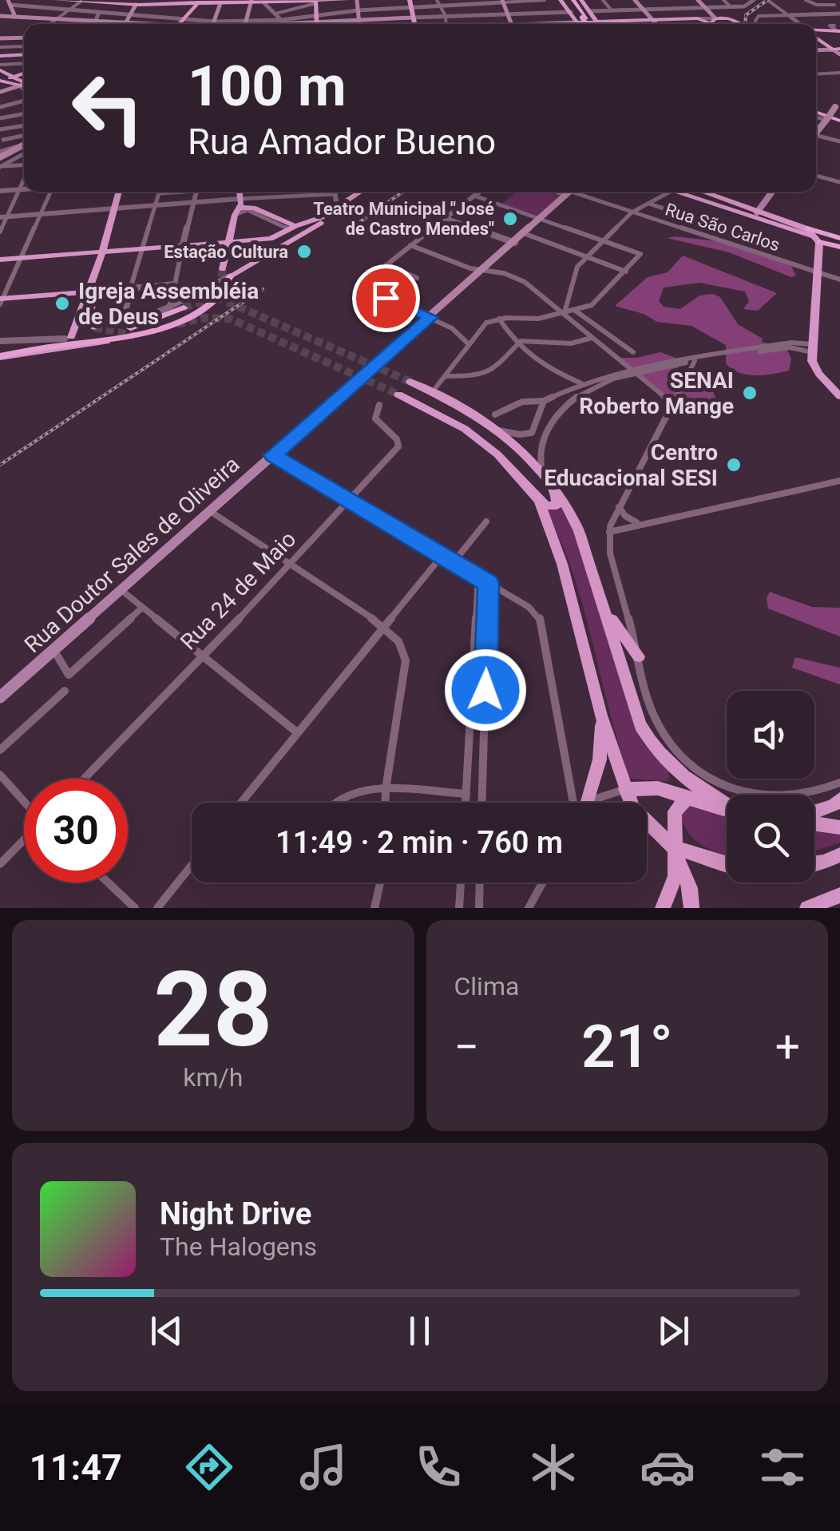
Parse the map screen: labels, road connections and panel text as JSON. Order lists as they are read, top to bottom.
{
  "streets": {
    "main road": ["Rua Doutor Sales de Oliveira"],
    "street": ["Rua São Carlos", "Rua 24 de Maio"]
  },
  "crossings": [
    ["Rua São Carlos", "Rua Doutor Sales de Oliveira"]
  ],
  "places": [
    "Teatro Municipal \"José de Castro Mendes\"",
    "Estação Cultura",
    "Igreja Assembléia de Deus",
    "SENAI Roberto Mange",
    "Centro Educacional SESI"
  ],
  "page": {
    "turn": ["100 m", "Rua Amador Bueno"],
    "limit": "30",
    "trip": "11:49 · 2 min · 760 m",
    "tile": [
      ["28", "km/h"],
      "Clima"
    ],
    "heat": ["−", "21°", "+"],
    "song": ["Night Drive", "The Halogens"],
    "tabs": "11:47"
  }
}
